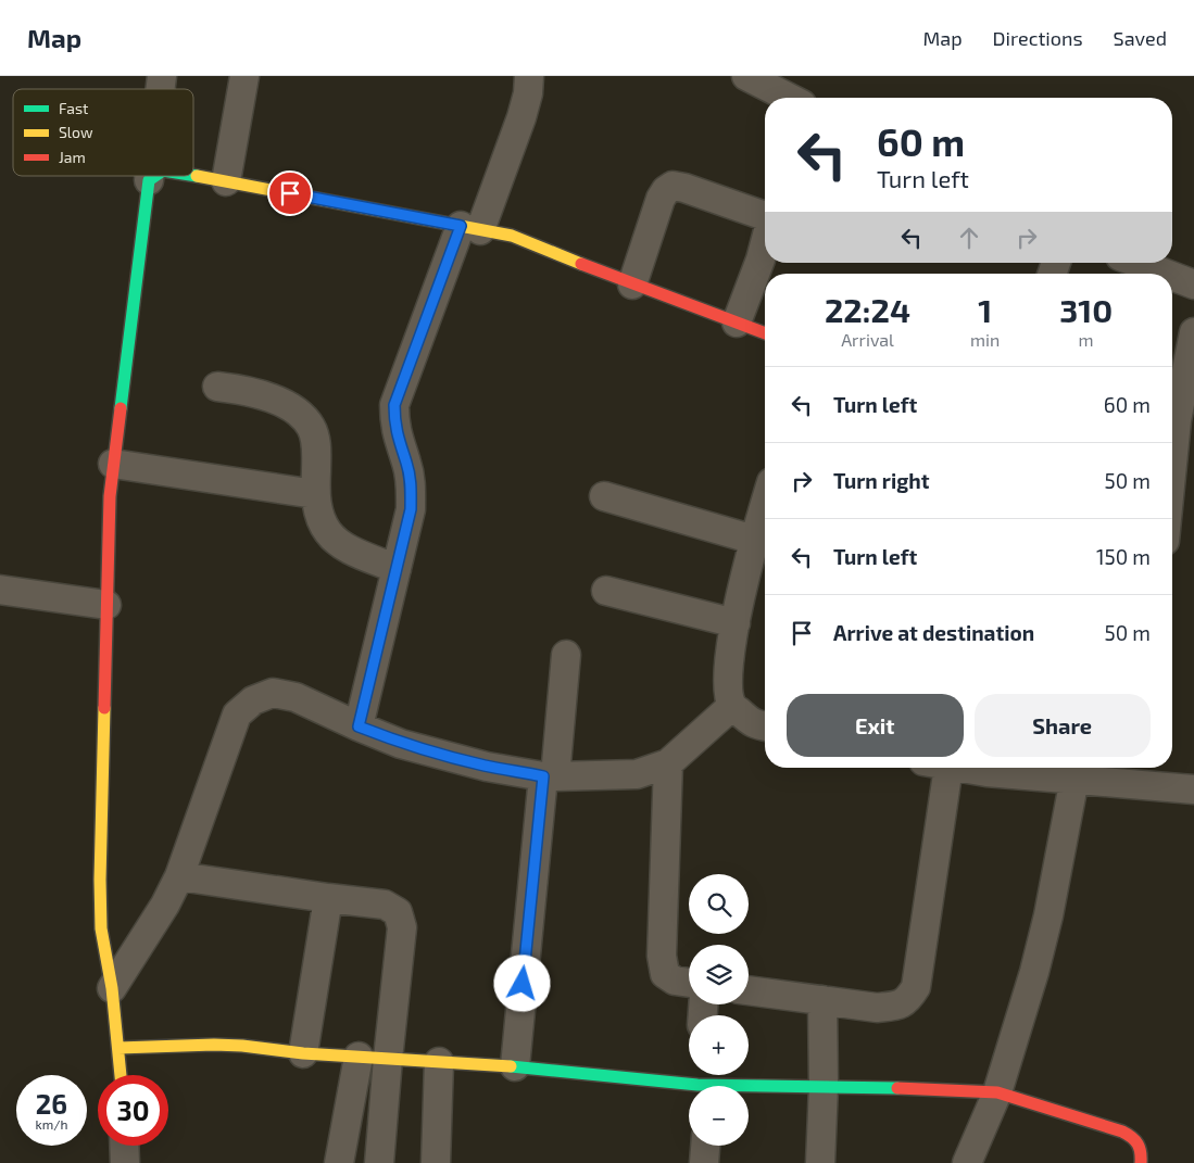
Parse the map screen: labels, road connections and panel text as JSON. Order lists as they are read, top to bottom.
{
  "legend": ["Fast", "Slow", "Jam"],
  "page": {
    "header": "Map",
    "nav": ["Map", "Directions", "Saved"],
    "turn": ["60 m", "Turn left"],
    "eta": [
      "22:24",
      "Arrival",
      "1",
      "min",
      "310",
      "m"
    ],
    "list": [
      {
        "name": "Turn left",
        "value": "60 m"
      },
      {
        "name": "Turn right",
        "value": "50 m"
      },
      {
        "name": "Turn left",
        "value": "150 m"
      },
      {
        "name": "Arrive at destination",
        "value": "50 m"
      }
    ],
    "buttons": ["Exit", "Share"],
    "map_buttons": ["+", "−"],
    "speed": "26 km/h",
    "limit": "30"
  }
}
